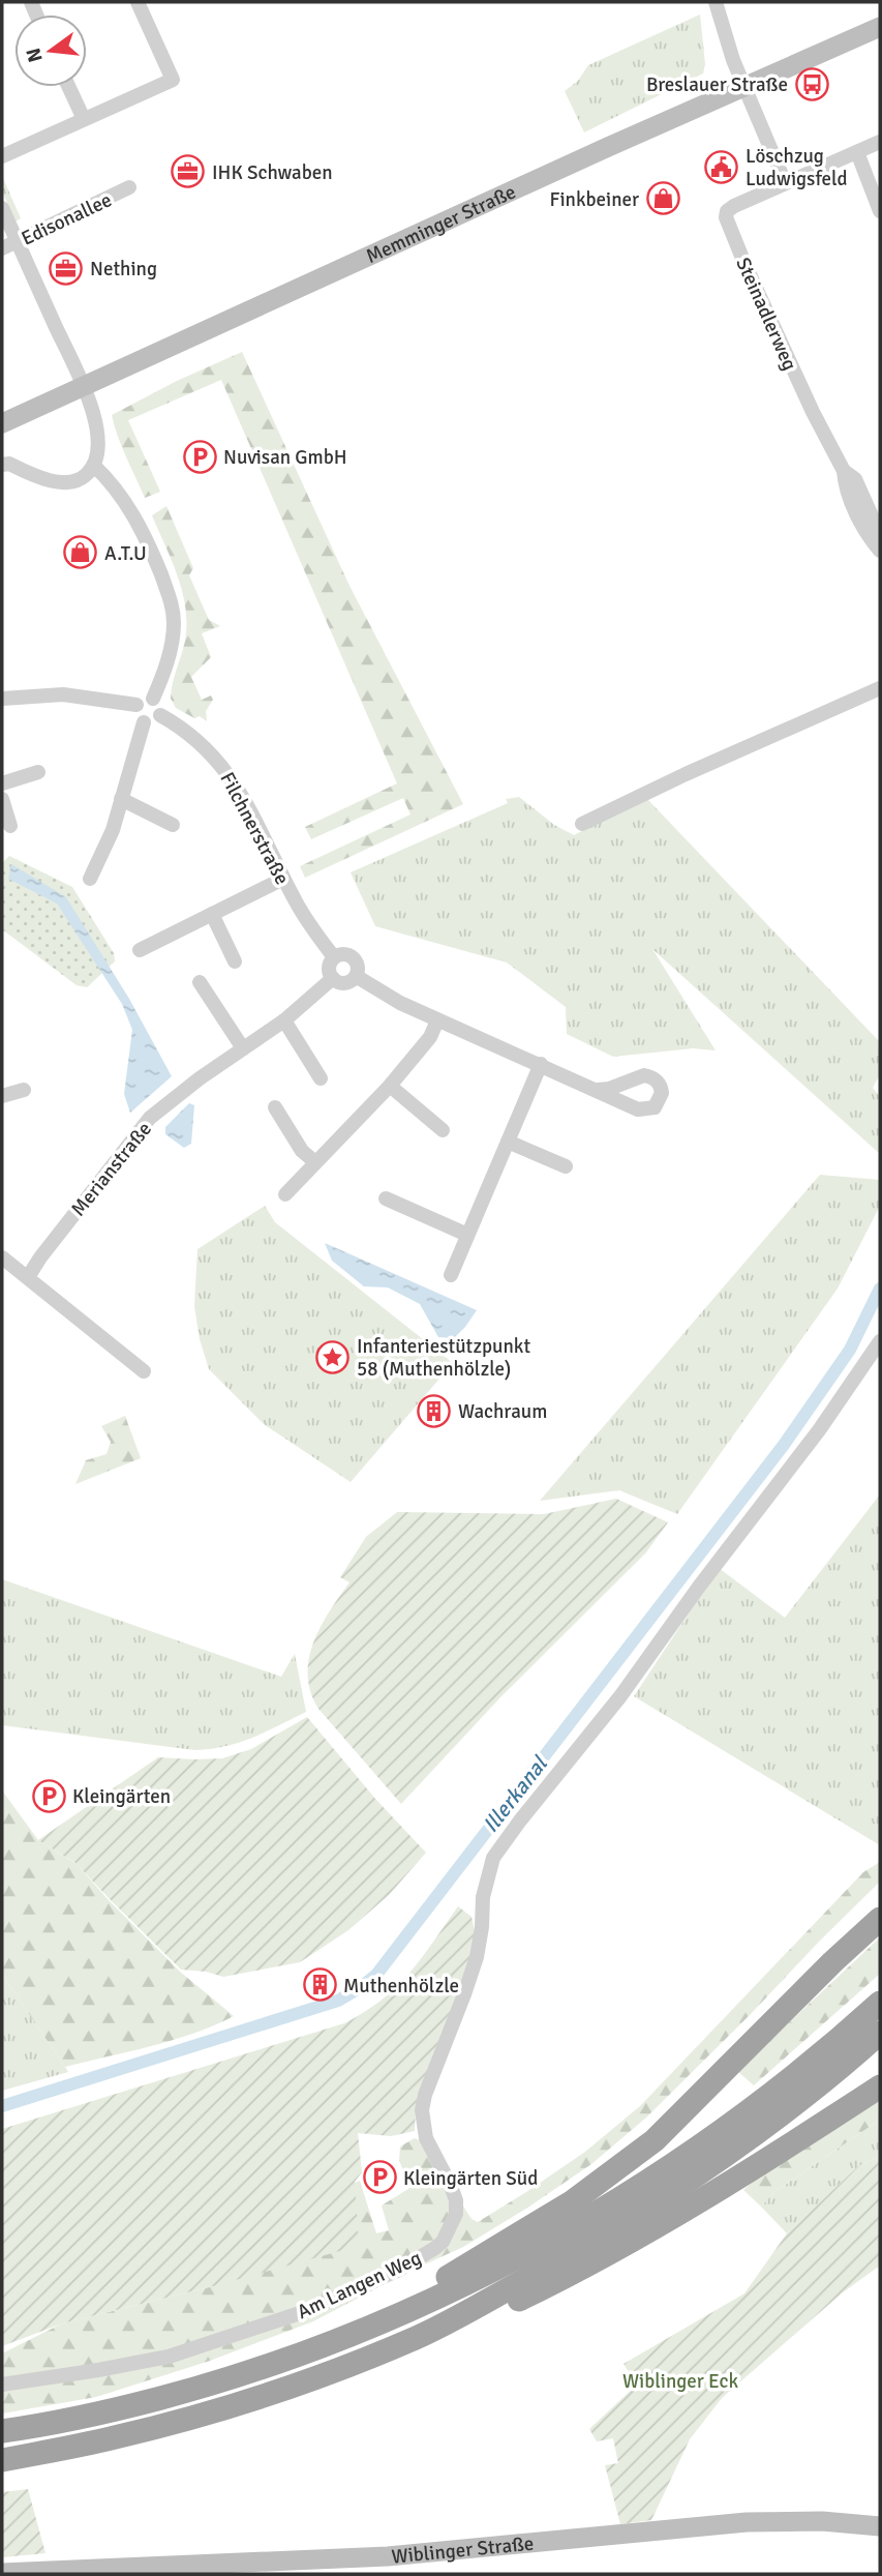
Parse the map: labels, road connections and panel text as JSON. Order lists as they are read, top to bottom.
{
  "streets": {
    "main road": ["Memminger Straße", "Wiblinger Straße"],
    "street": [
      "Edisonallee",
      "Steinadlerweg",
      "Filchnerstraße",
      "Merianstraße",
      "Am Langen Weg"
    ]
  },
  "crossings": [
    ["Filchnerstraße", "Merianstraße"]
  ],
  "water": ["Illerkanal"],
  "parks": ["Wiblinger Eck"],
  "places": {
    "bus stop": ["Breslauer Straße"],
    "public building": ["Löschzug Ludwigsfeld"],
    "office": ["IHK Schwaben", "Nething"],
    "shop": ["Finkbeiner", "A.T.U"],
    "parking": ["Nuvisan GmbH", "Kleingärten", "Kleingärten Süd"],
    "place": ["Infanteriestützpunkt 58 (Muthenhölzle)"],
    "building": ["Wachraum", "Muthenhölzle"]
  },
  "north": "left"
}
